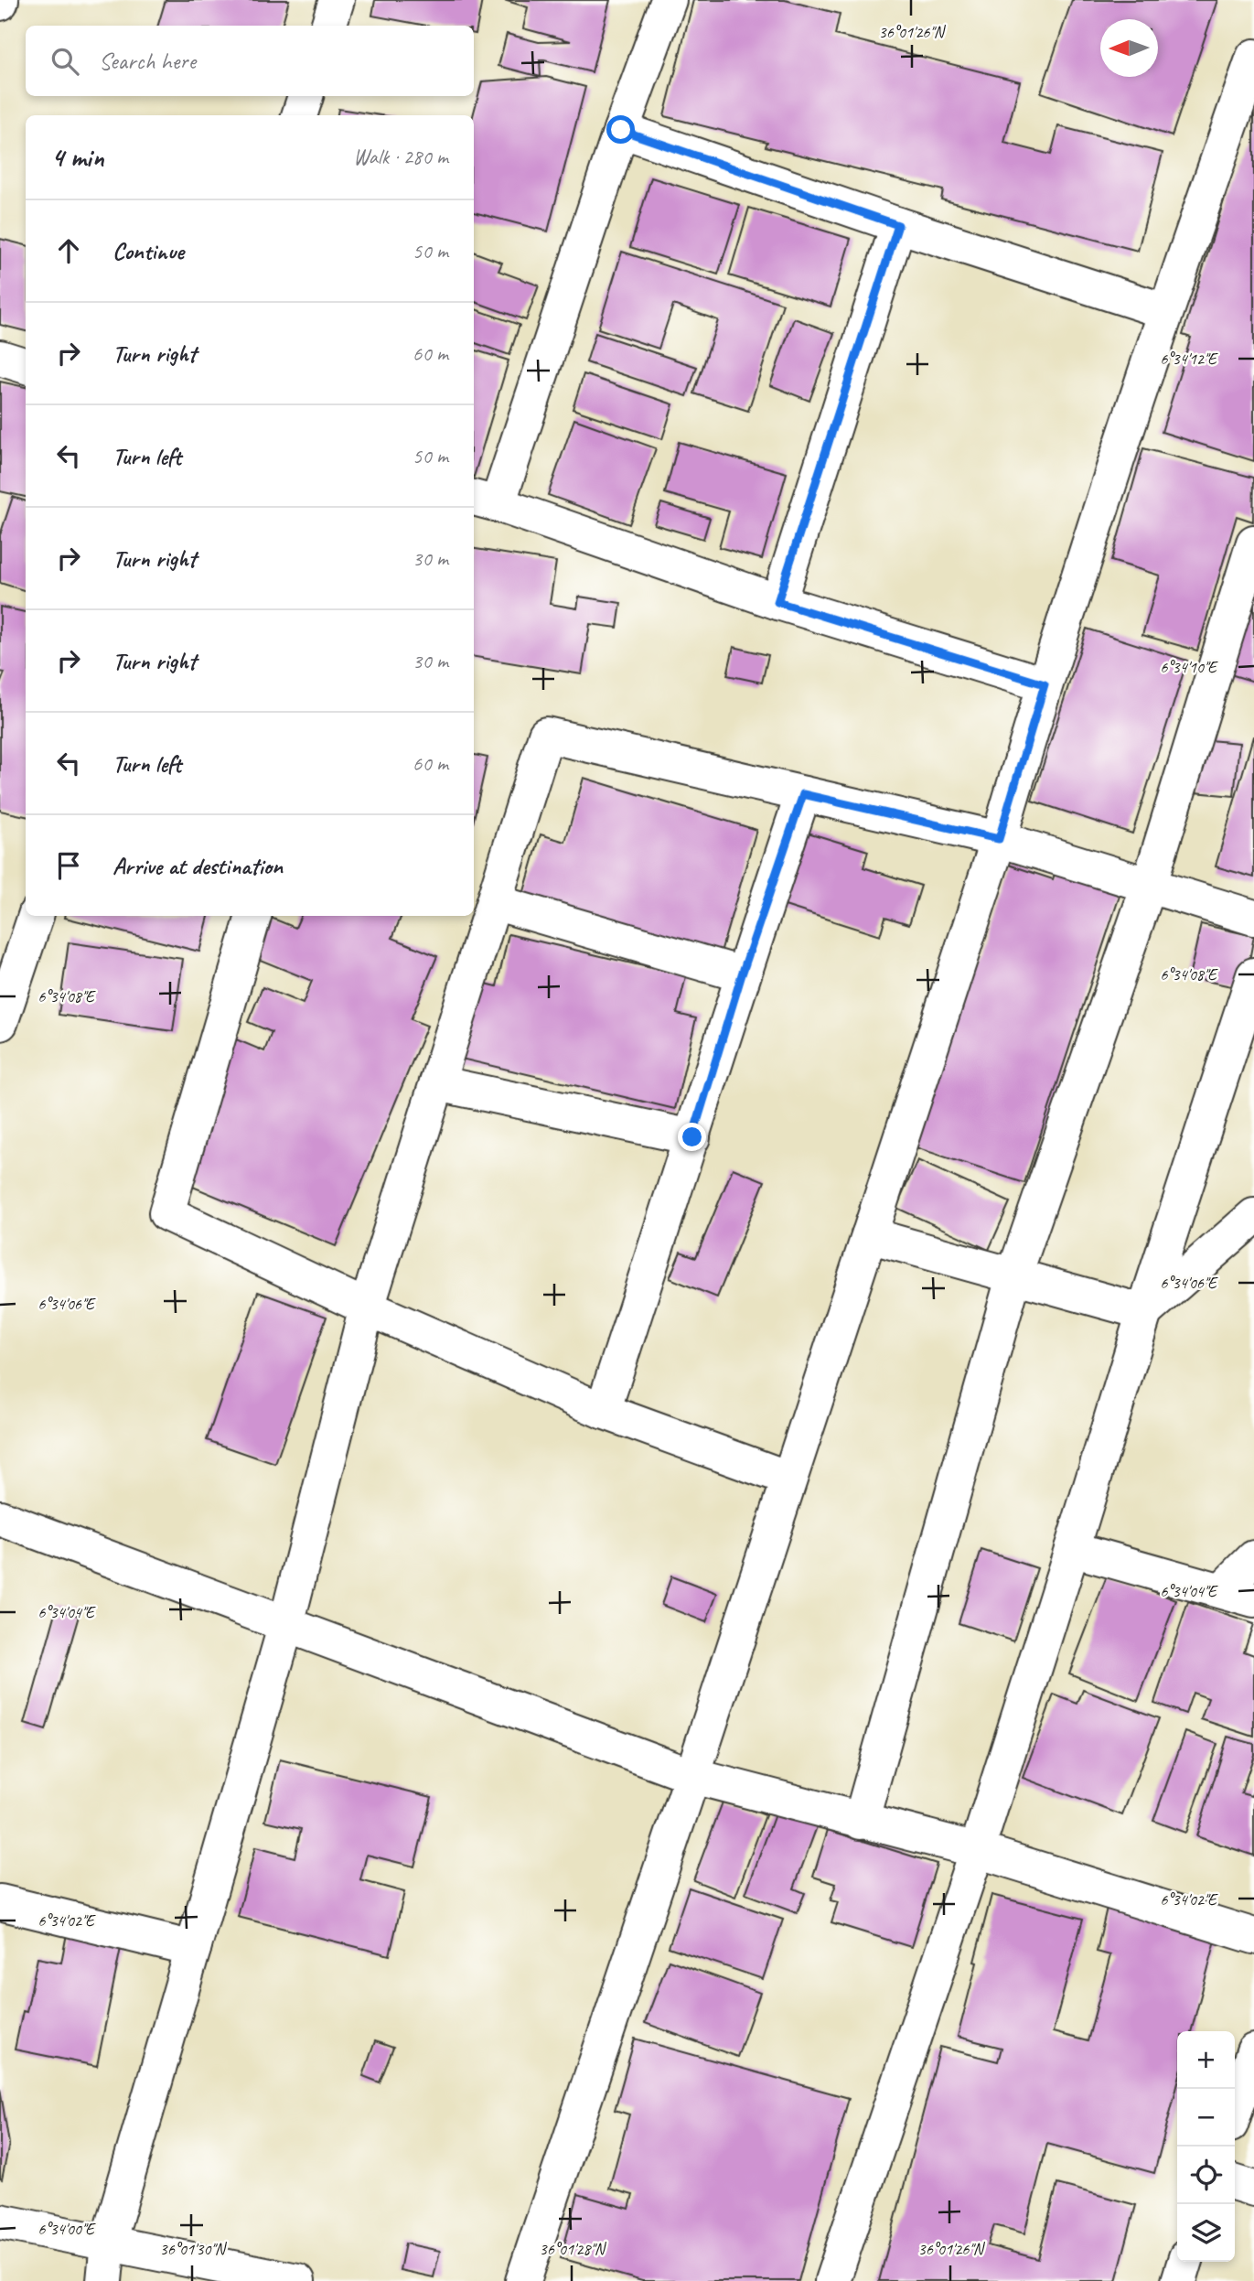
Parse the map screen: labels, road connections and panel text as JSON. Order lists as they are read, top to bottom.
{
  "north": "left",
  "page": {
    "search": "Search here",
    "heading": ["4 min", "Walk · 280 m"],
    "list": [
      ["Continue", "50 m"],
      ["Turn right", "60 m"],
      ["Turn left", "50 m"],
      ["Turn right", "30 m"],
      ["Turn right", "30 m"],
      ["Turn left", "60 m"],
      "Arrive at destination"
    ],
    "map_buttons": ["+", "−"]
  },
  "coordinates": [
    "36°01'26\"N",
    "6°34'12\"E",
    "6°34'10\"E",
    "6°34'08\"E",
    "6°34'06\"E",
    "6°34'04\"E",
    "6°34'02\"E",
    "6°34'00\"E",
    "36°01'30\"N",
    "36°01'28\"N"
  ]
}
